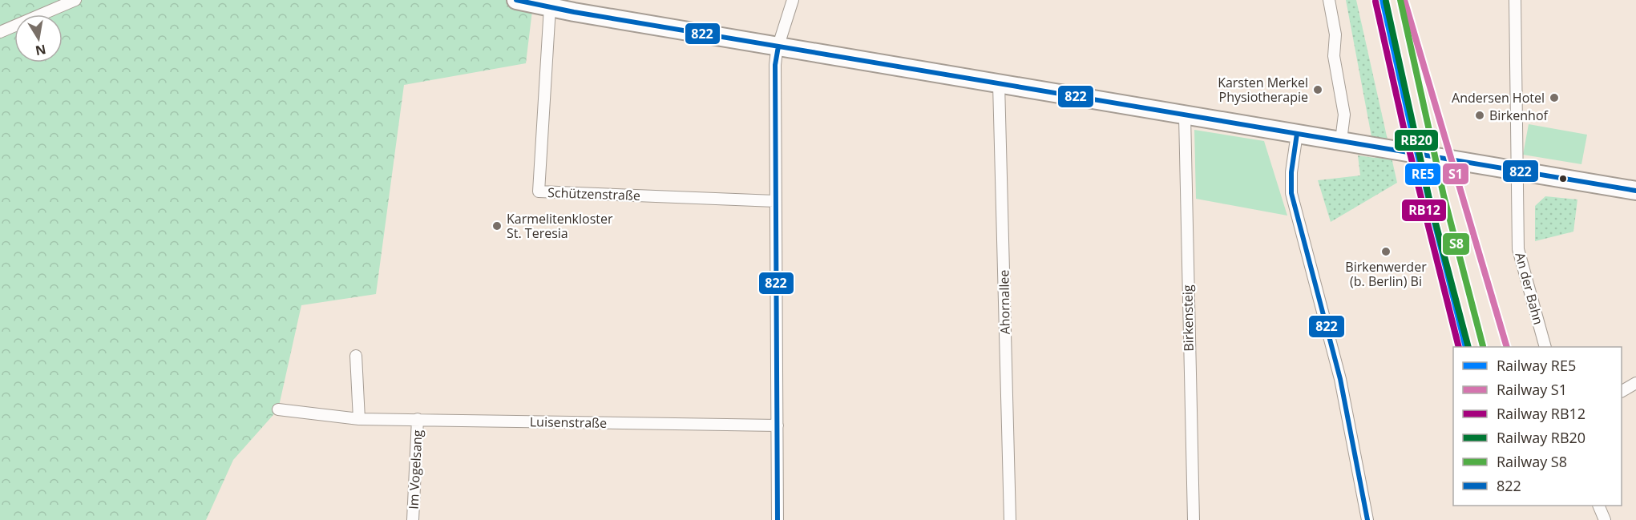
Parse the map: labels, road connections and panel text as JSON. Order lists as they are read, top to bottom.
{
  "streets": {
    "street": [
      "Schützenstraße",
      "An der Bahn",
      "Ahornallee",
      "Birkensteig",
      "Luisenstraße",
      "Im Vogelsang"
    ]
  },
  "crossings": [
    ["Luisenstraße", "Im Vogelsang"]
  ],
  "places": [
    "Karsten Merkel Physiotherapie",
    "Andersen Hotel",
    "Birkenhof",
    "Karmelitenkloster St. Teresia",
    "Birkenwerder (b. Berlin) Bi"
  ],
  "lines": [
    "rail line RE5",
    "rail line S1",
    "rail line S8",
    "transit line 822",
    "rail line RB12",
    "rail line RB20"
  ],
  "legend": [
    "Railway RE5",
    "Railway S1",
    "Railway RB12",
    "Railway RB20",
    "Railway S8",
    "822"
  ],
  "north": "bottom"
}
